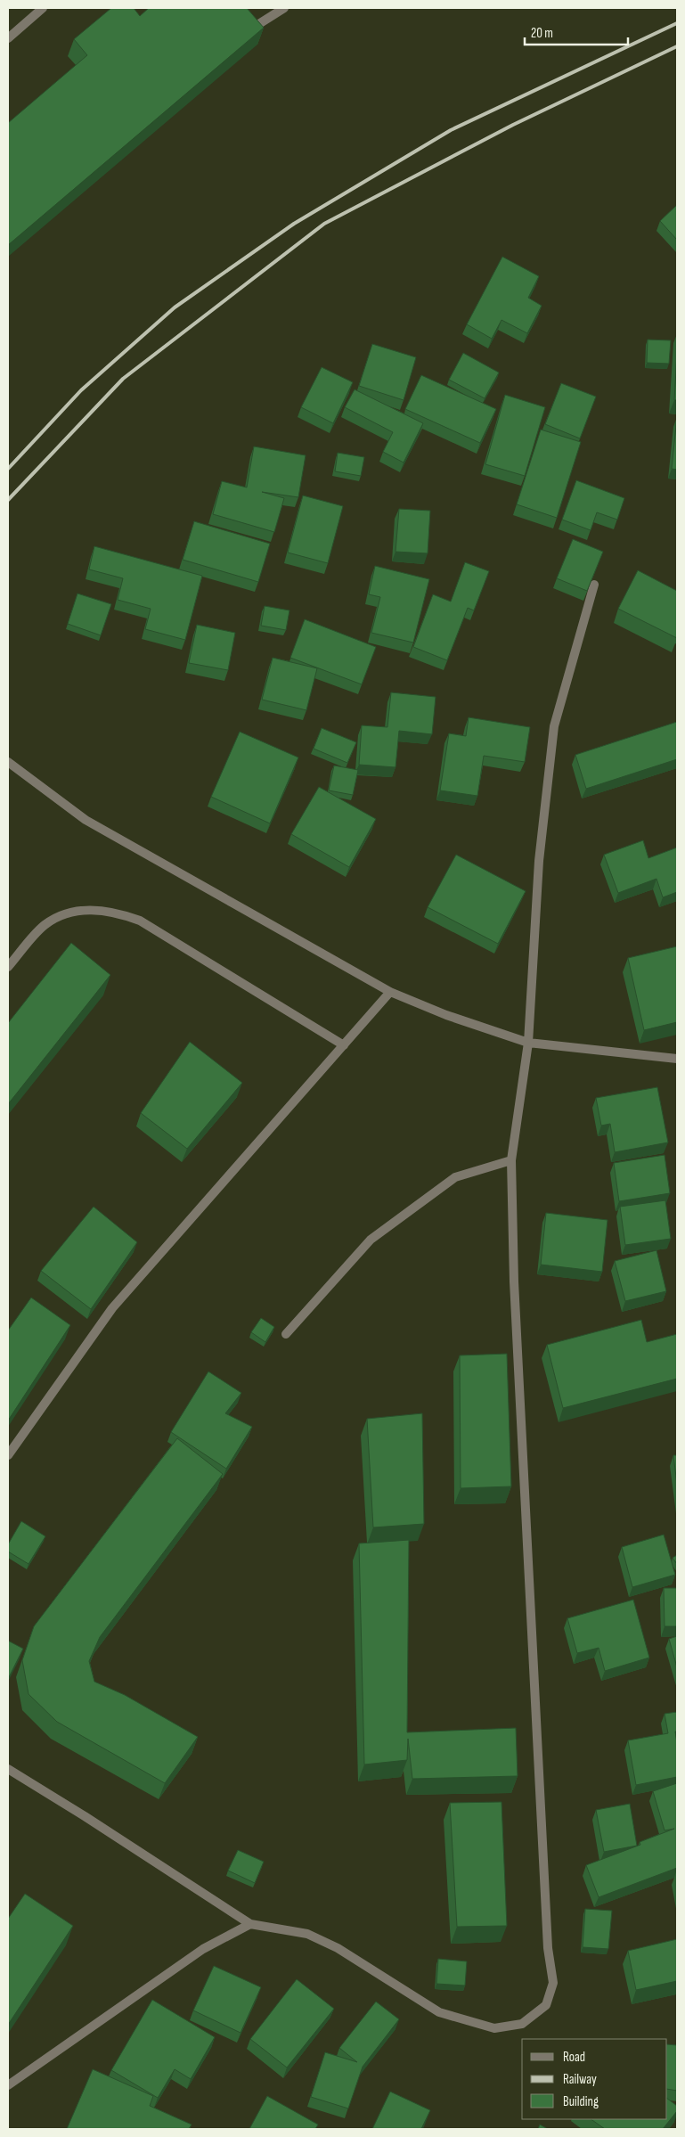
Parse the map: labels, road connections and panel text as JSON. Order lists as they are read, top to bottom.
{
  "legend": ["Road", "Railway", "Building"],
  "scale_bar": "20 m"
}
